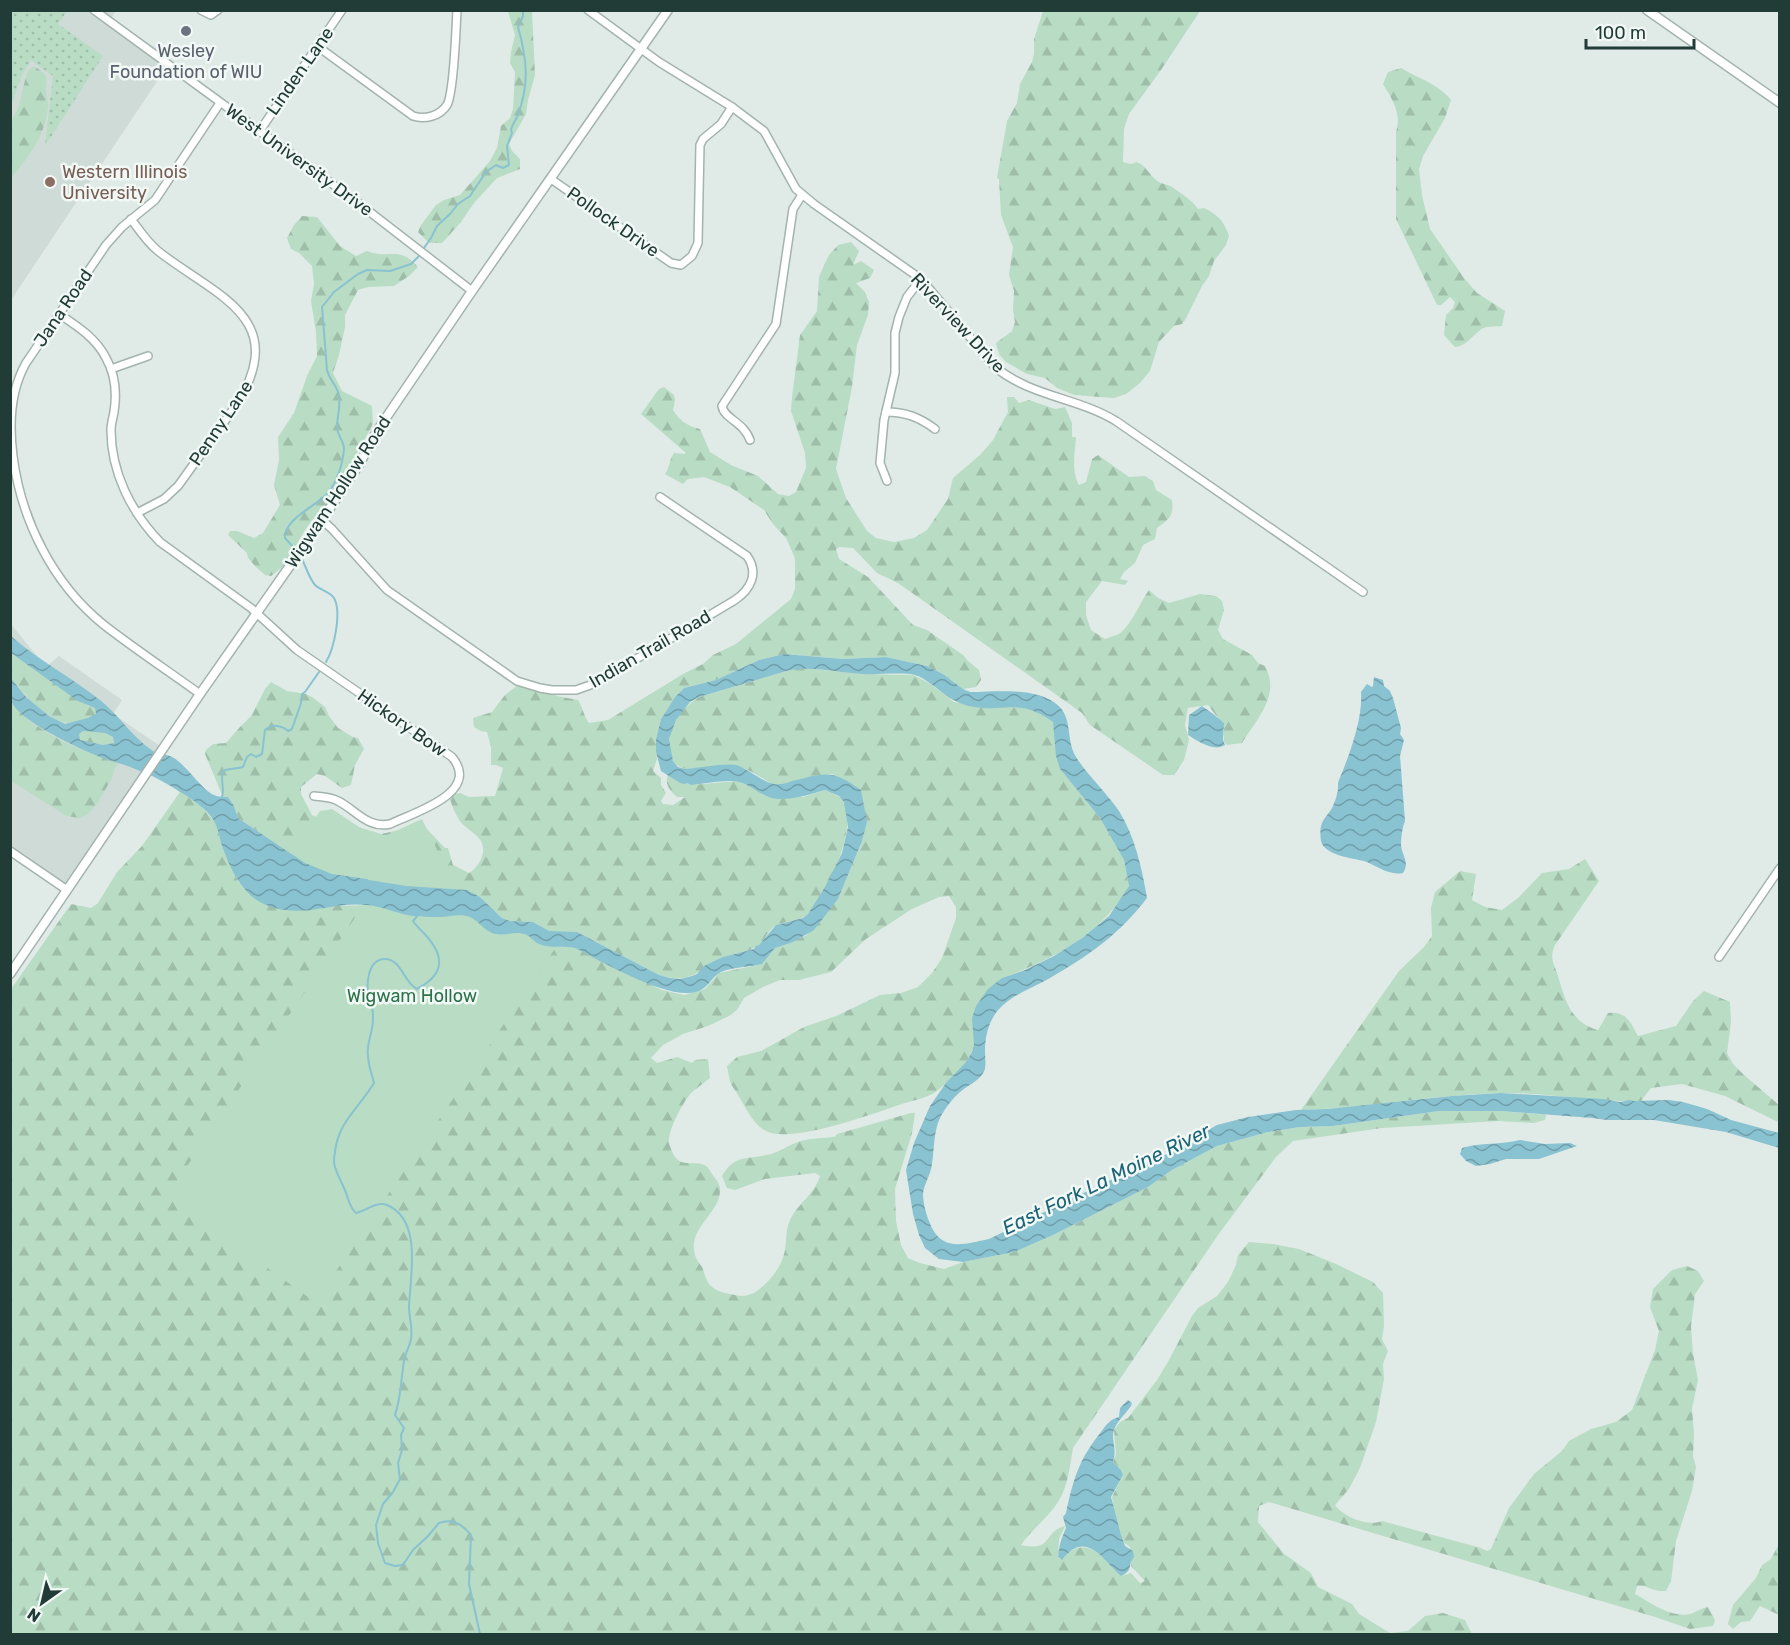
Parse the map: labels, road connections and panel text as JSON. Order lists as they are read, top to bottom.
{
  "streets": {
    "street": [
      "Linden Lane",
      "West University Drive",
      "Pollock Drive",
      "Jana Road",
      "Riverview Drive",
      "Penny Lane",
      "Wigwam Hollow Road",
      "Indian Trail Road",
      "Hickory Bow"
    ]
  },
  "crossings": [
    ["Linden Lane", "West University Drive"],
    ["West University Drive", "Jana Road"],
    ["West University Drive", "Wigwam Hollow Road"],
    ["Pollock Drive", "Riverview Drive"],
    ["Pollock Drive", "Wigwam Hollow Road"],
    ["Jana Road", "Penny Lane"],
    ["Jana Road", "Wigwam Hollow Road"],
    ["Riverview Drive", "Wigwam Hollow Road"],
    ["Wigwam Hollow Road", "Indian Trail Road"],
    ["Wigwam Hollow Road", "Hickory Bow"]
  ],
  "water": ["East Fork La Moine River"],
  "parks": ["Wigwam Hollow"],
  "places": ["Wesley Foundation of WIU", "Western Illinois University"],
  "scale_bar": "100 m",
  "north": "bottom left"
}
